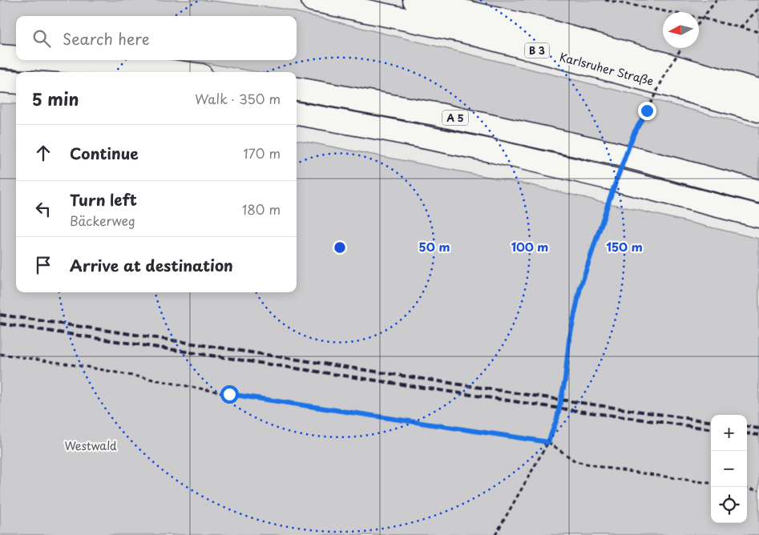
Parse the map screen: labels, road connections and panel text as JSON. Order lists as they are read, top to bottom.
{
  "streets": {
    "main road": ["B 3", "Karlsruher Straße", "A 5"]
  },
  "parks": ["Westwald"],
  "north": "left",
  "page": {
    "search": "Search here",
    "heading": ["5 min", "Walk · 350 m"],
    "list": [
      ["Continue", "170 m"],
      ["Turn left", "Bäckerweg", "180 m"],
      "Arrive at destination"
    ],
    "map_buttons": ["+", "−"]
  },
  "rings": ["50 m", "100 m", "150 m"]
}
